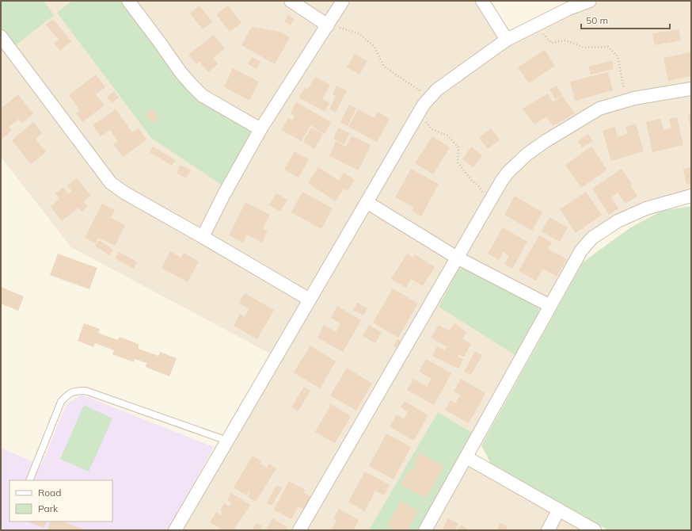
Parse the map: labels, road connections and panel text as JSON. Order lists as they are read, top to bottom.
{
  "legend": ["Road", "Park"],
  "scale_bar": "50 m"
}
